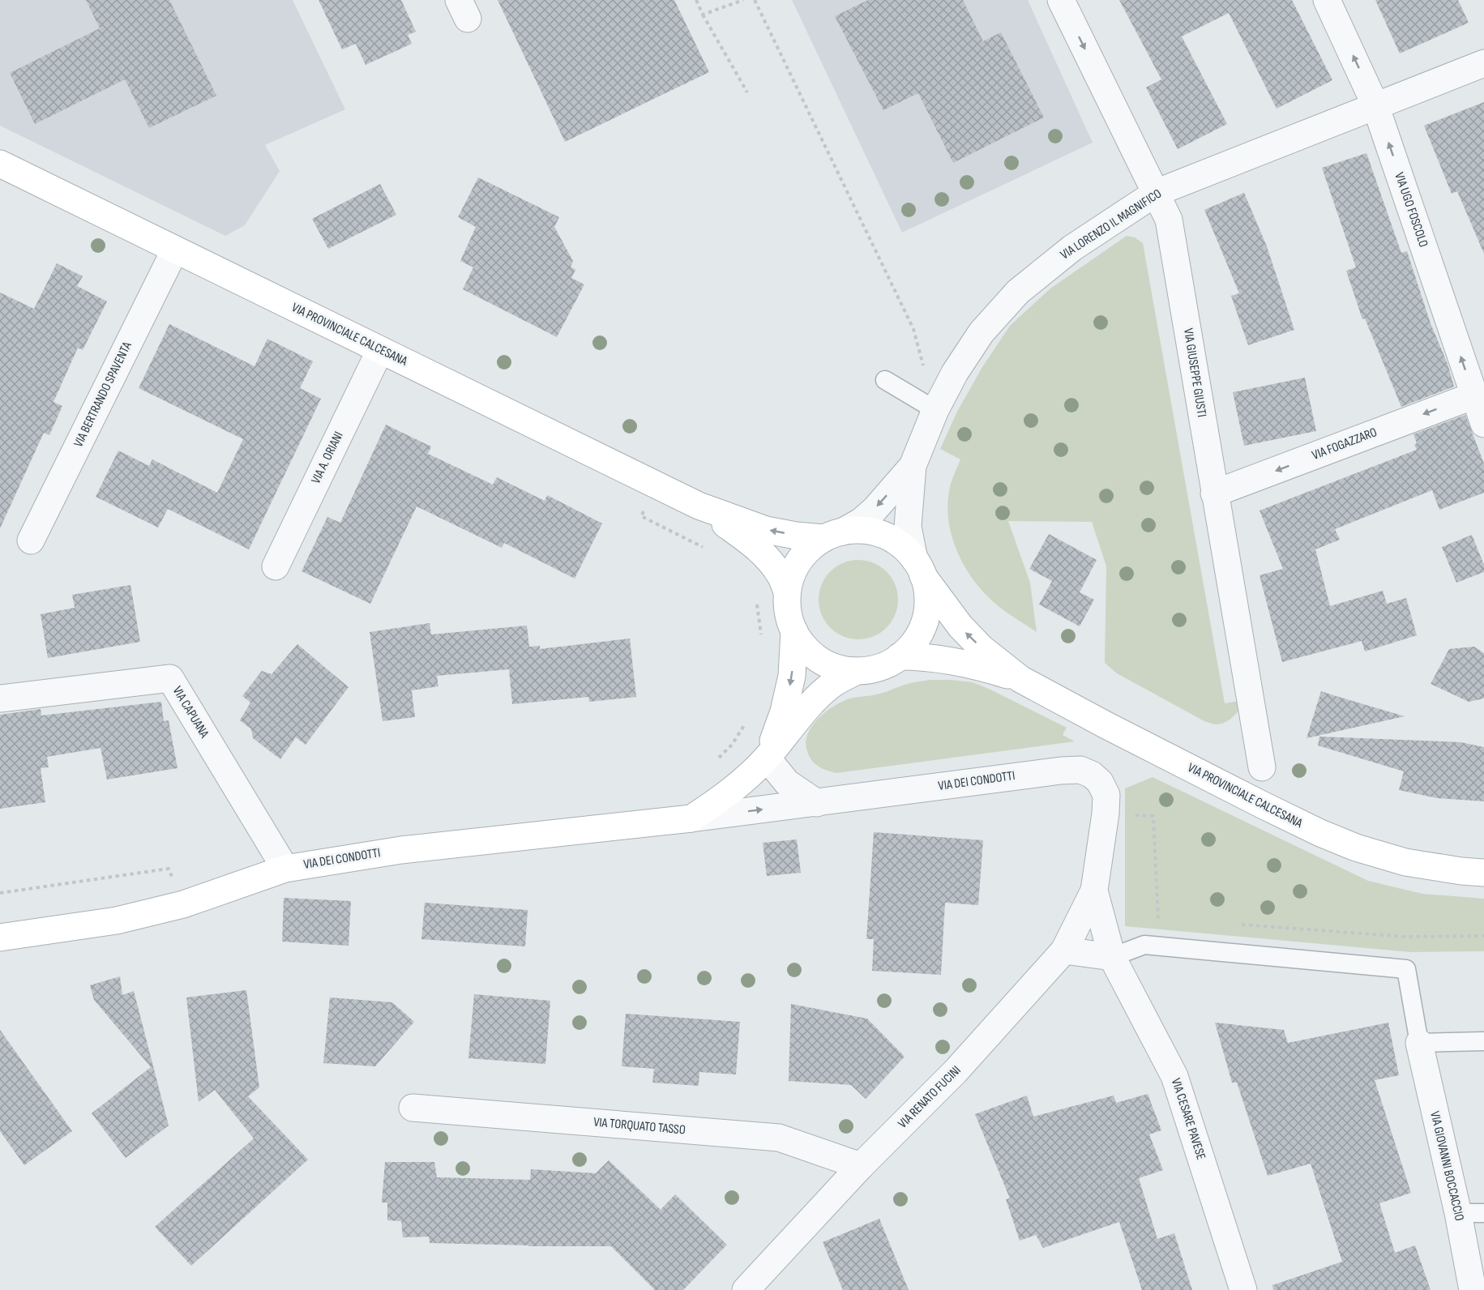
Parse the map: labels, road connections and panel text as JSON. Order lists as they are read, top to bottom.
{
  "streets": {
    "main road": ["VIA PROVINCIALE CALCESANA", "VIA DEI CONDOTTI"],
    "street": [
      "VIA UGO FOSCOLO",
      "VIA LORENZO IL MAGNIFICO",
      "VIA GIUSEPPE GIUSTI",
      "VIA BERTRANDO SPAVENTA",
      "VIA FOGAZZARO",
      "VIA A. ORIANI",
      "VIA CAPUANA",
      "VIA RENATO FUCINI",
      "VIA CESARE PAVESE",
      "VIA TORQUATO TASSO",
      "VIA GIOVANNI BOCCACCIO"
    ]
  },
  "crossings": [
    ["VIA UGO FOSCOLO", "VIA LORENZO IL MAGNIFICO"],
    ["VIA UGO FOSCOLO", "VIA FOGAZZARO"],
    ["VIA LORENZO IL MAGNIFICO", "VIA PROVINCIALE CALCESANA"],
    ["VIA LORENZO IL MAGNIFICO", "VIA GIUSEPPE GIUSTI"],
    ["VIA LORENZO IL MAGNIFICO", "VIA DEI CONDOTTI"],
    ["VIA PROVINCIALE CALCESANA", "VIA BERTRANDO SPAVENTA"],
    ["VIA PROVINCIALE CALCESANA", "VIA A. ORIANI"],
    ["VIA PROVINCIALE CALCESANA", "VIA DEI CONDOTTI"],
    ["VIA GIUSEPPE GIUSTI", "VIA FOGAZZARO"],
    ["VIA CAPUANA", "VIA DEI CONDOTTI"],
    ["VIA DEI CONDOTTI", "VIA RENATO FUCINI"],
    ["VIA DEI CONDOTTI", "VIA CESARE PAVESE"],
    ["VIA RENATO FUCINI", "VIA CESARE PAVESE"],
    ["VIA RENATO FUCINI", "VIA TORQUATO TASSO"]
  ],
  "one_way": ["VIA UGO FOSCOLO", "VIA FOGAZZARO"]
}
